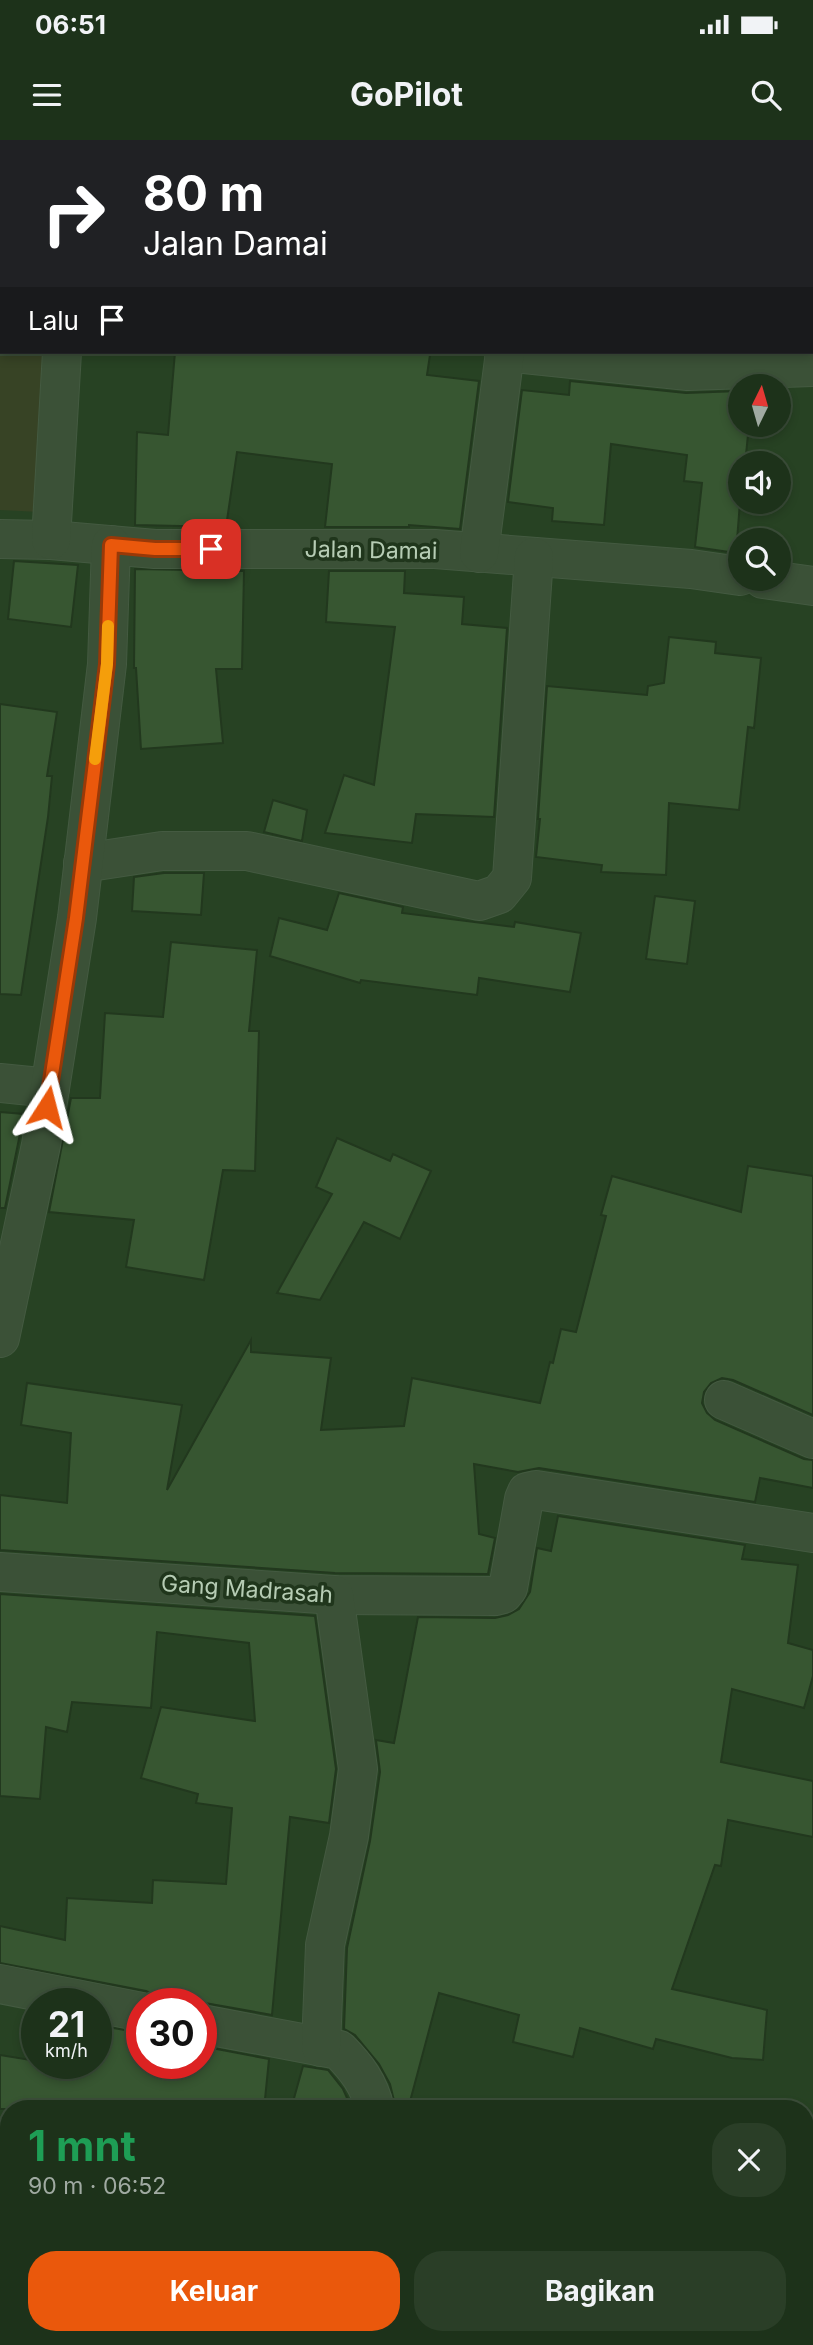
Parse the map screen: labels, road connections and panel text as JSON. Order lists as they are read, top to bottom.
{
  "streets": {
    "street": ["Jalan Damai", "Gang Madrasah"]
  },
  "north": "top",
  "page": {
    "status": "06:51",
    "header": "GoPilot",
    "turn": ["80 m", "Jalan Damai"],
    "then": "Lalu",
    "speed": "21 km/h",
    "limit": "30",
    "heading": ["1 mnt", "90 m · 06:52"],
    "buttons": ["Keluar", "Bagikan"]
  }
}
